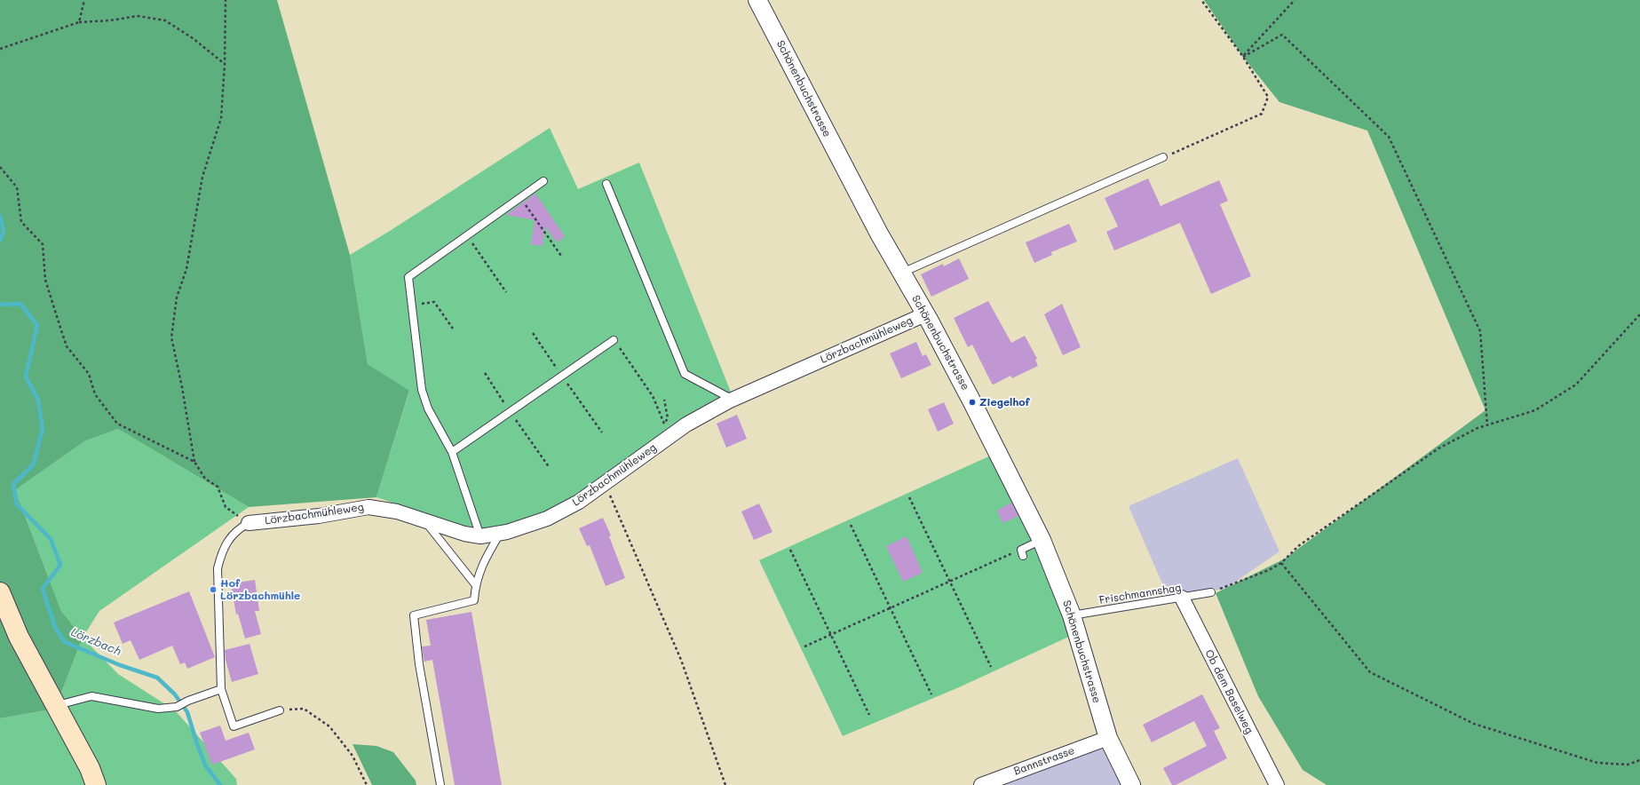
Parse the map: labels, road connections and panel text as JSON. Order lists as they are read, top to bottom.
{
  "streets": {
    "street": [
      "Schönenbuchstrasse",
      "Lörzbachmühleweg",
      "Ob dem Baselweg",
      "Bannstrasse"
    ],
    "lane": ["Frischmannshag"]
  },
  "crossings": [
    ["Schönenbuchstrasse", "Lörzbachmühleweg"],
    ["Schönenbuchstrasse", "Frischmannshag"],
    ["Schönenbuchstrasse", "Bannstrasse"],
    ["Frischmannshag", "Ob dem Baselweg"]
  ],
  "water": ["Lörzbach"],
  "places": ["Ziegelhof", "Hof Lörzbachmühle"]
}
